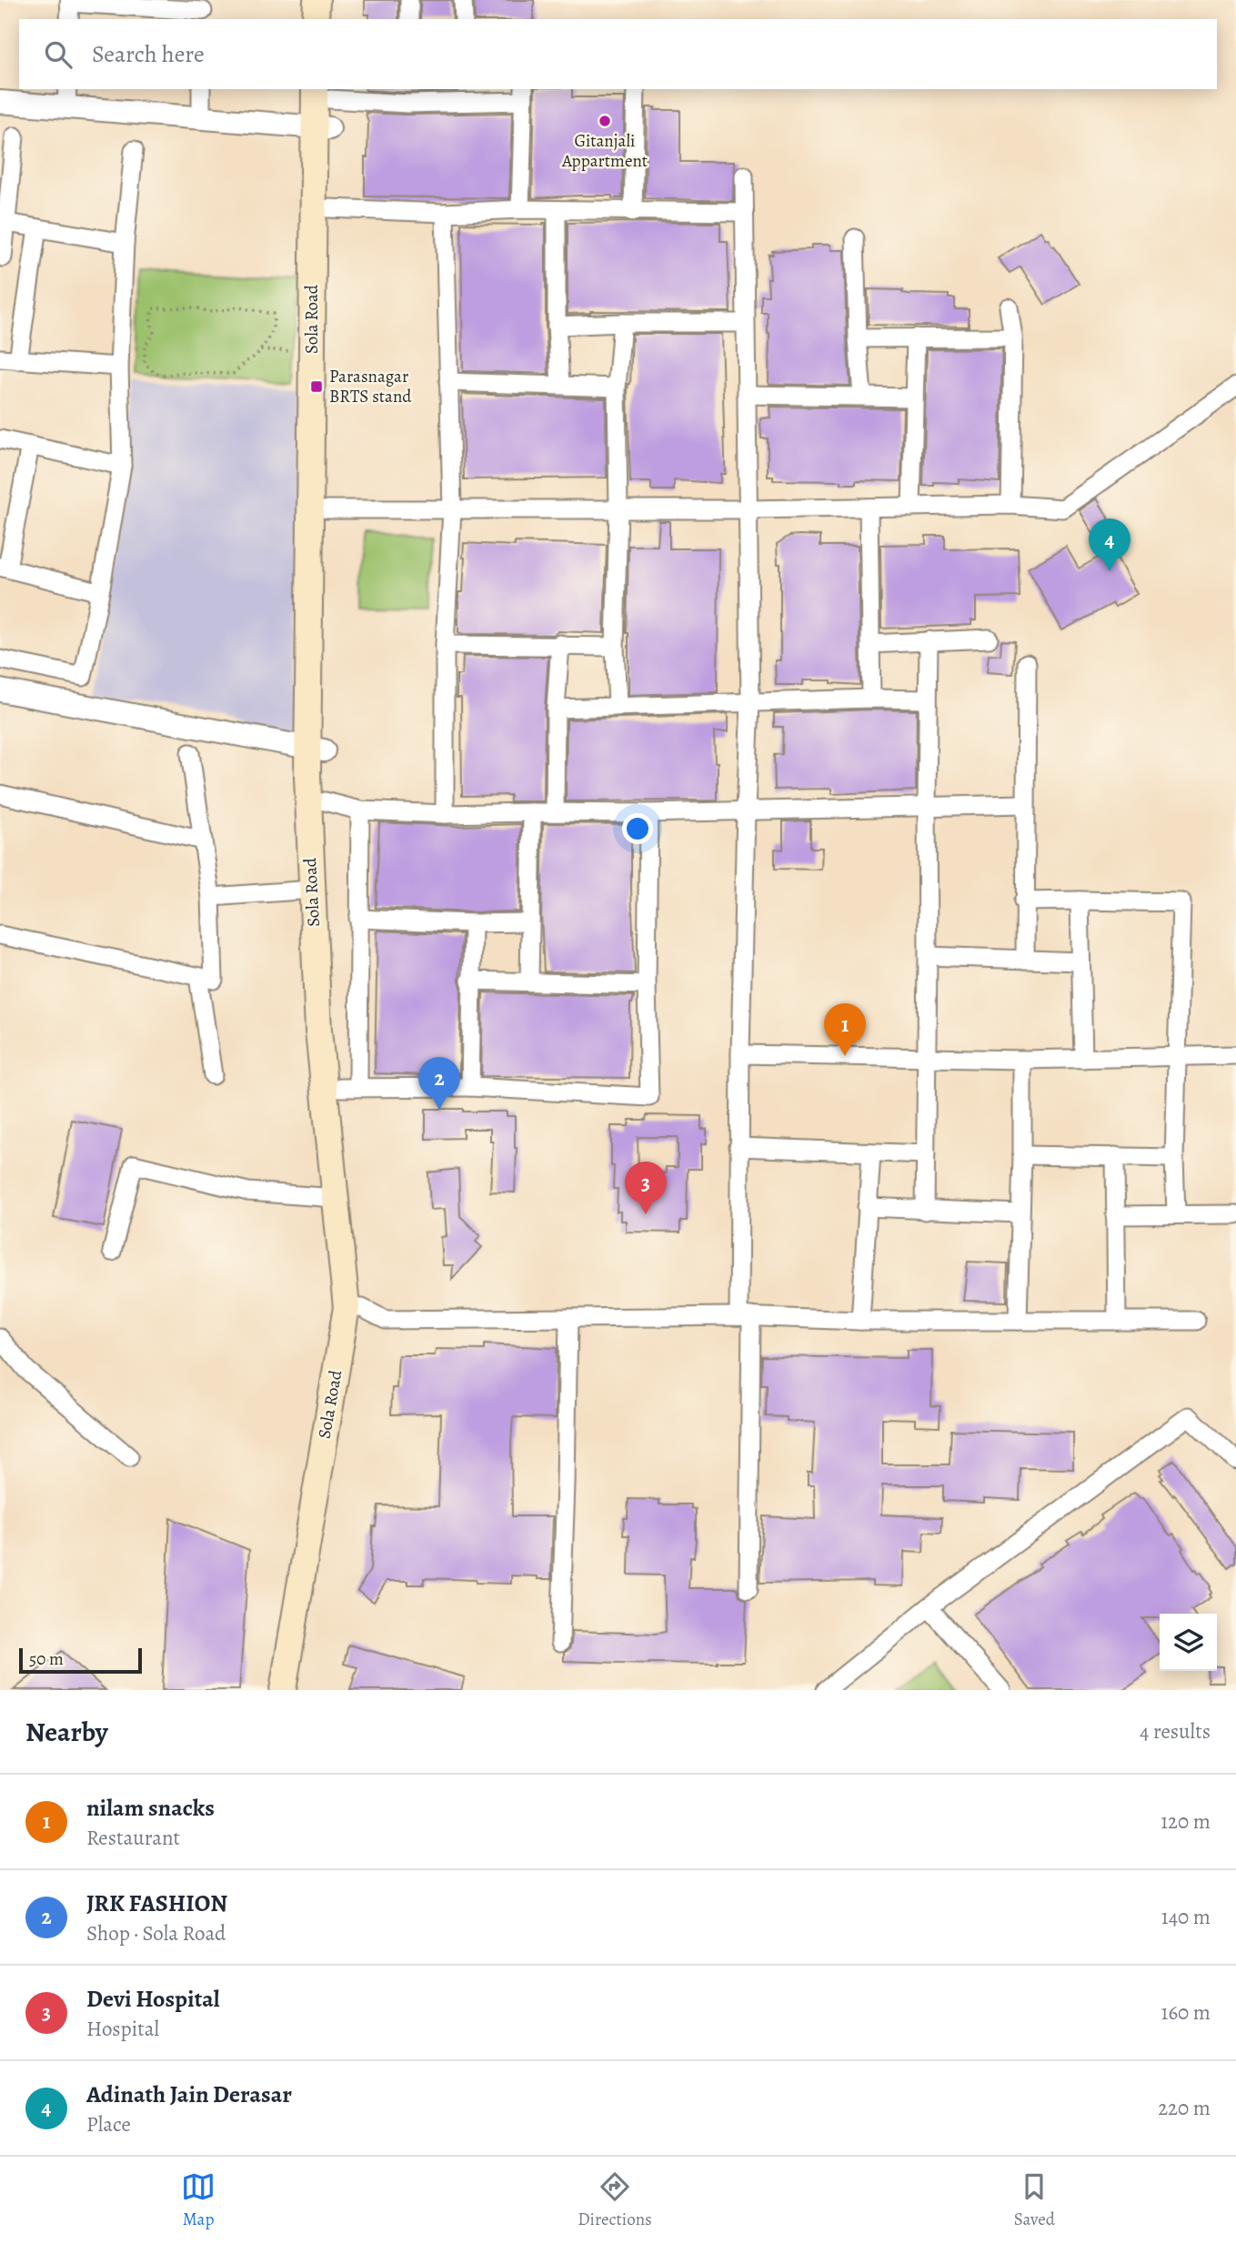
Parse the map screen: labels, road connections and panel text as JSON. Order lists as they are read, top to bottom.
{
  "streets": {
    "main road": ["Sola Road"]
  },
  "places": {
    "other": ["Gitanjali Appartment"],
    "transit": ["Parasnagar BRTS stand"]
  },
  "scale_bar": "50 m",
  "page": {
    "search": "Search here",
    "pins": [
      "4",
      "1",
      "2",
      "3"
    ],
    "scale": "50 m",
    "heading": ["Nearby", "4 results"],
    "list": [
      {
        "mark": "1",
        "name": "nilam snacks",
        "note": "Restaurant",
        "value": "120 m"
      },
      {
        "mark": "2",
        "name": "JRK FASHION",
        "note": "Shop · Sola Road",
        "value": "140 m"
      },
      {
        "mark": "3",
        "name": "Devi Hospital",
        "note": "Hospital",
        "value": "160 m"
      },
      {
        "mark": "4",
        "name": "Adinath Jain Derasar",
        "note": "Place",
        "value": "220 m"
      }
    ],
    "nav": ["Map", "Directions", "Saved"]
  }
}
